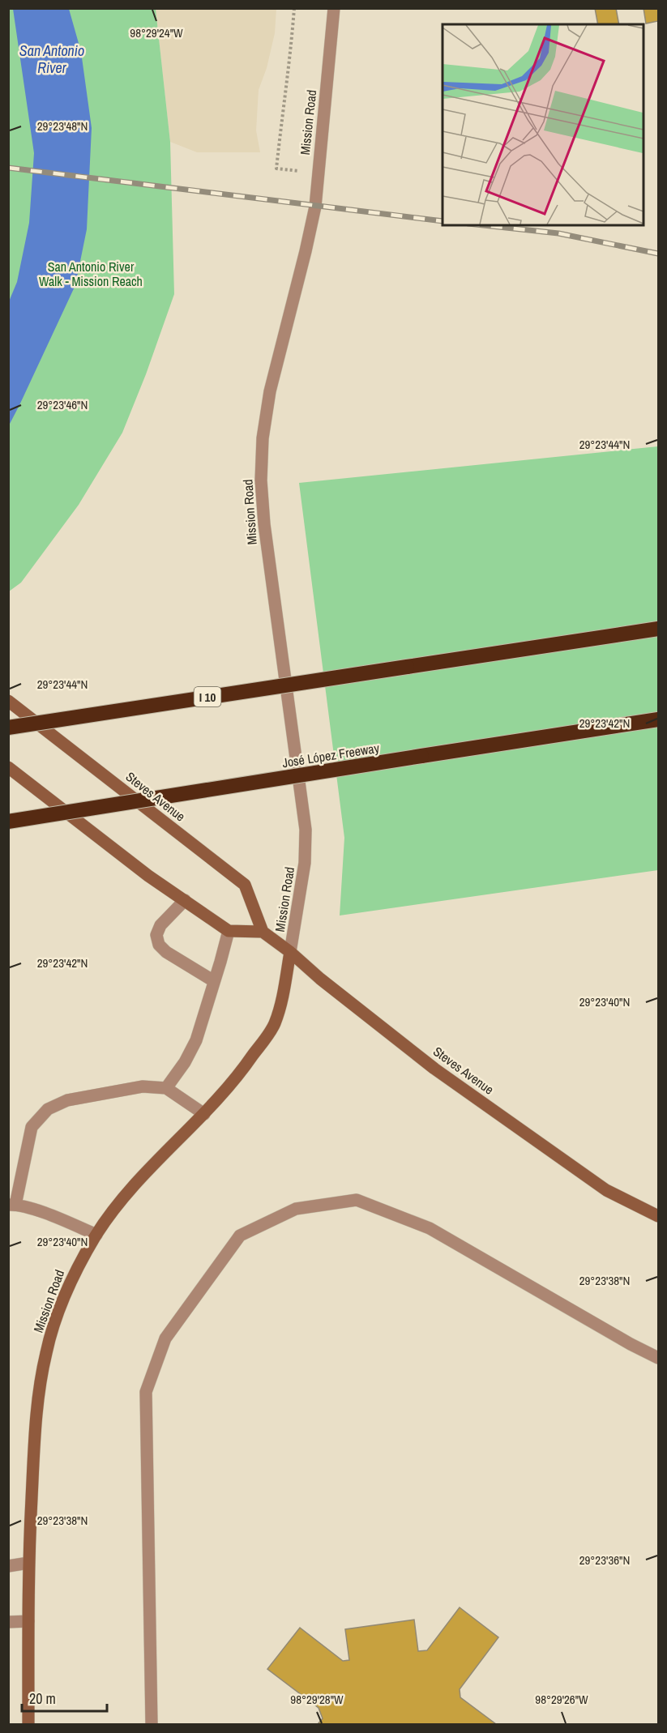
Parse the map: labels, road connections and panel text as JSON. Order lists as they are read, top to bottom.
{
  "streets": {
    "highway": ["I 10", "José López Freeway"],
    "main road": ["Mission Road", "Steves Avenue"]
  },
  "crossings": [
    ["Mission Road", "Steves Avenue"]
  ],
  "water": ["San Antonio River"],
  "parks": ["San Antonio River Walk - Mission Reach"],
  "scale_bar": "20 m",
  "coordinates": [
    "98°29'24\"W",
    "29°23'48\"N",
    "29°23'46\"N",
    "29°23'44\"N",
    "29°23'42\"N",
    "29°23'40\"N",
    "29°23'38\"N",
    "29°23'36\"N",
    "98°29'28\"W",
    "98°29'26\"W"
  ]
}
